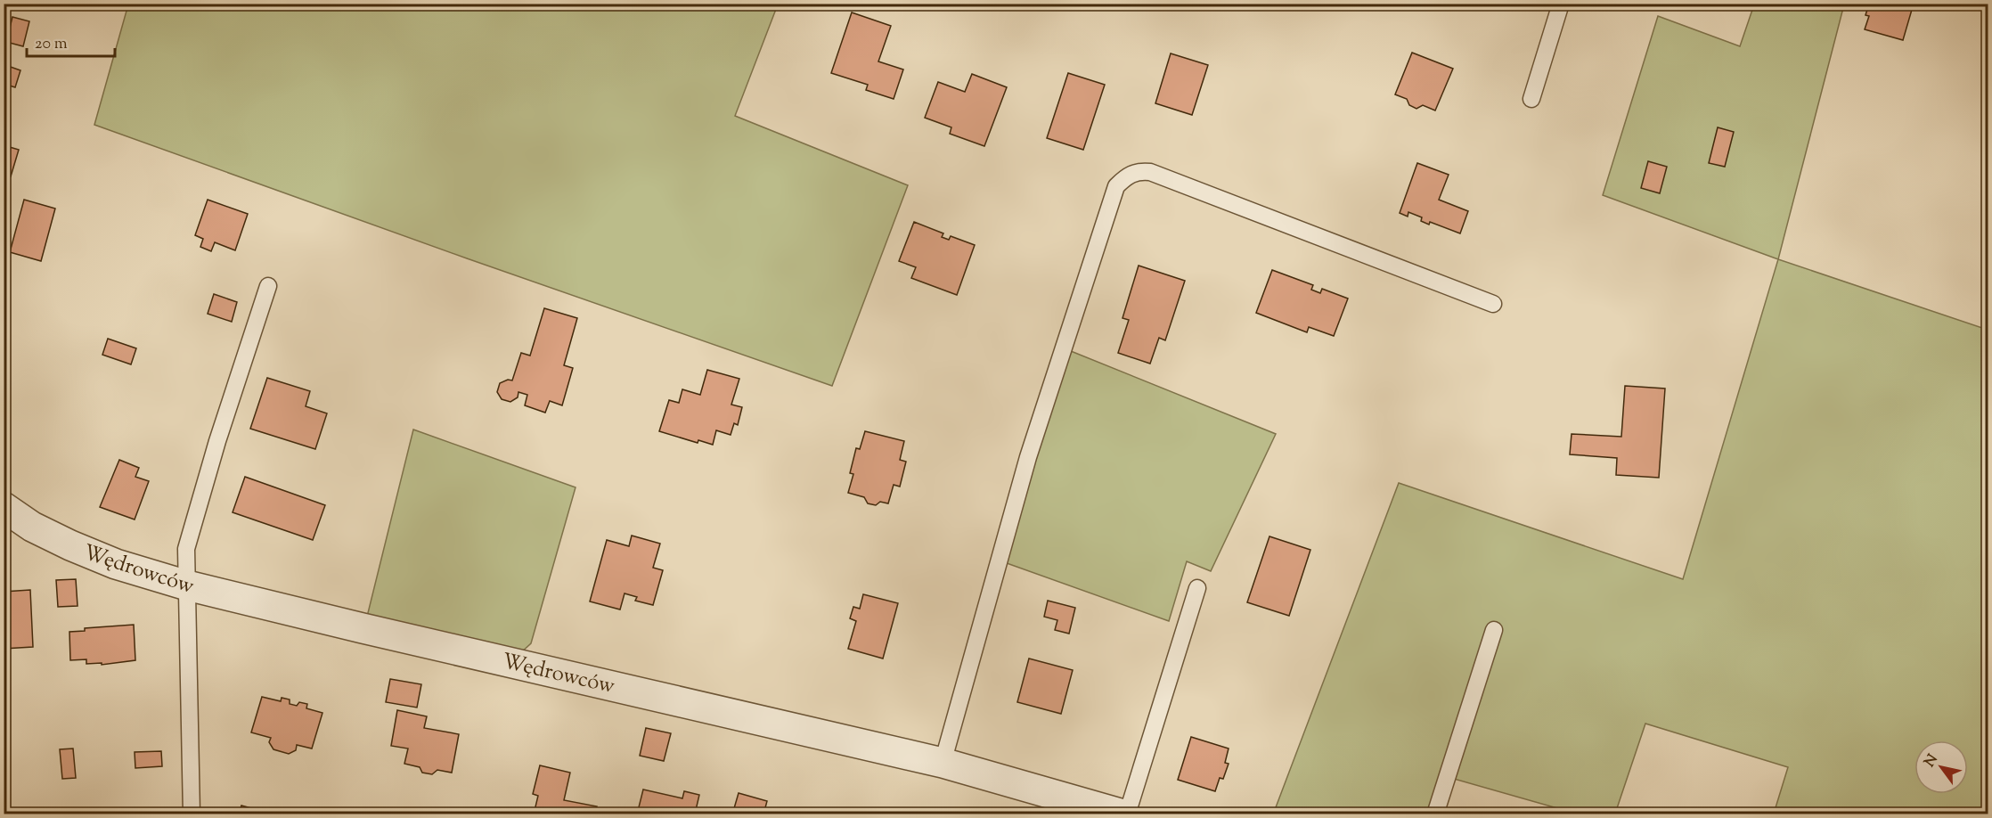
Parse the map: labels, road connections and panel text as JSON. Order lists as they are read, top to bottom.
{
  "streets": {
    "street": ["Wędrowców"]
  },
  "scale_bar": "20 m",
  "north": "top left"
}
